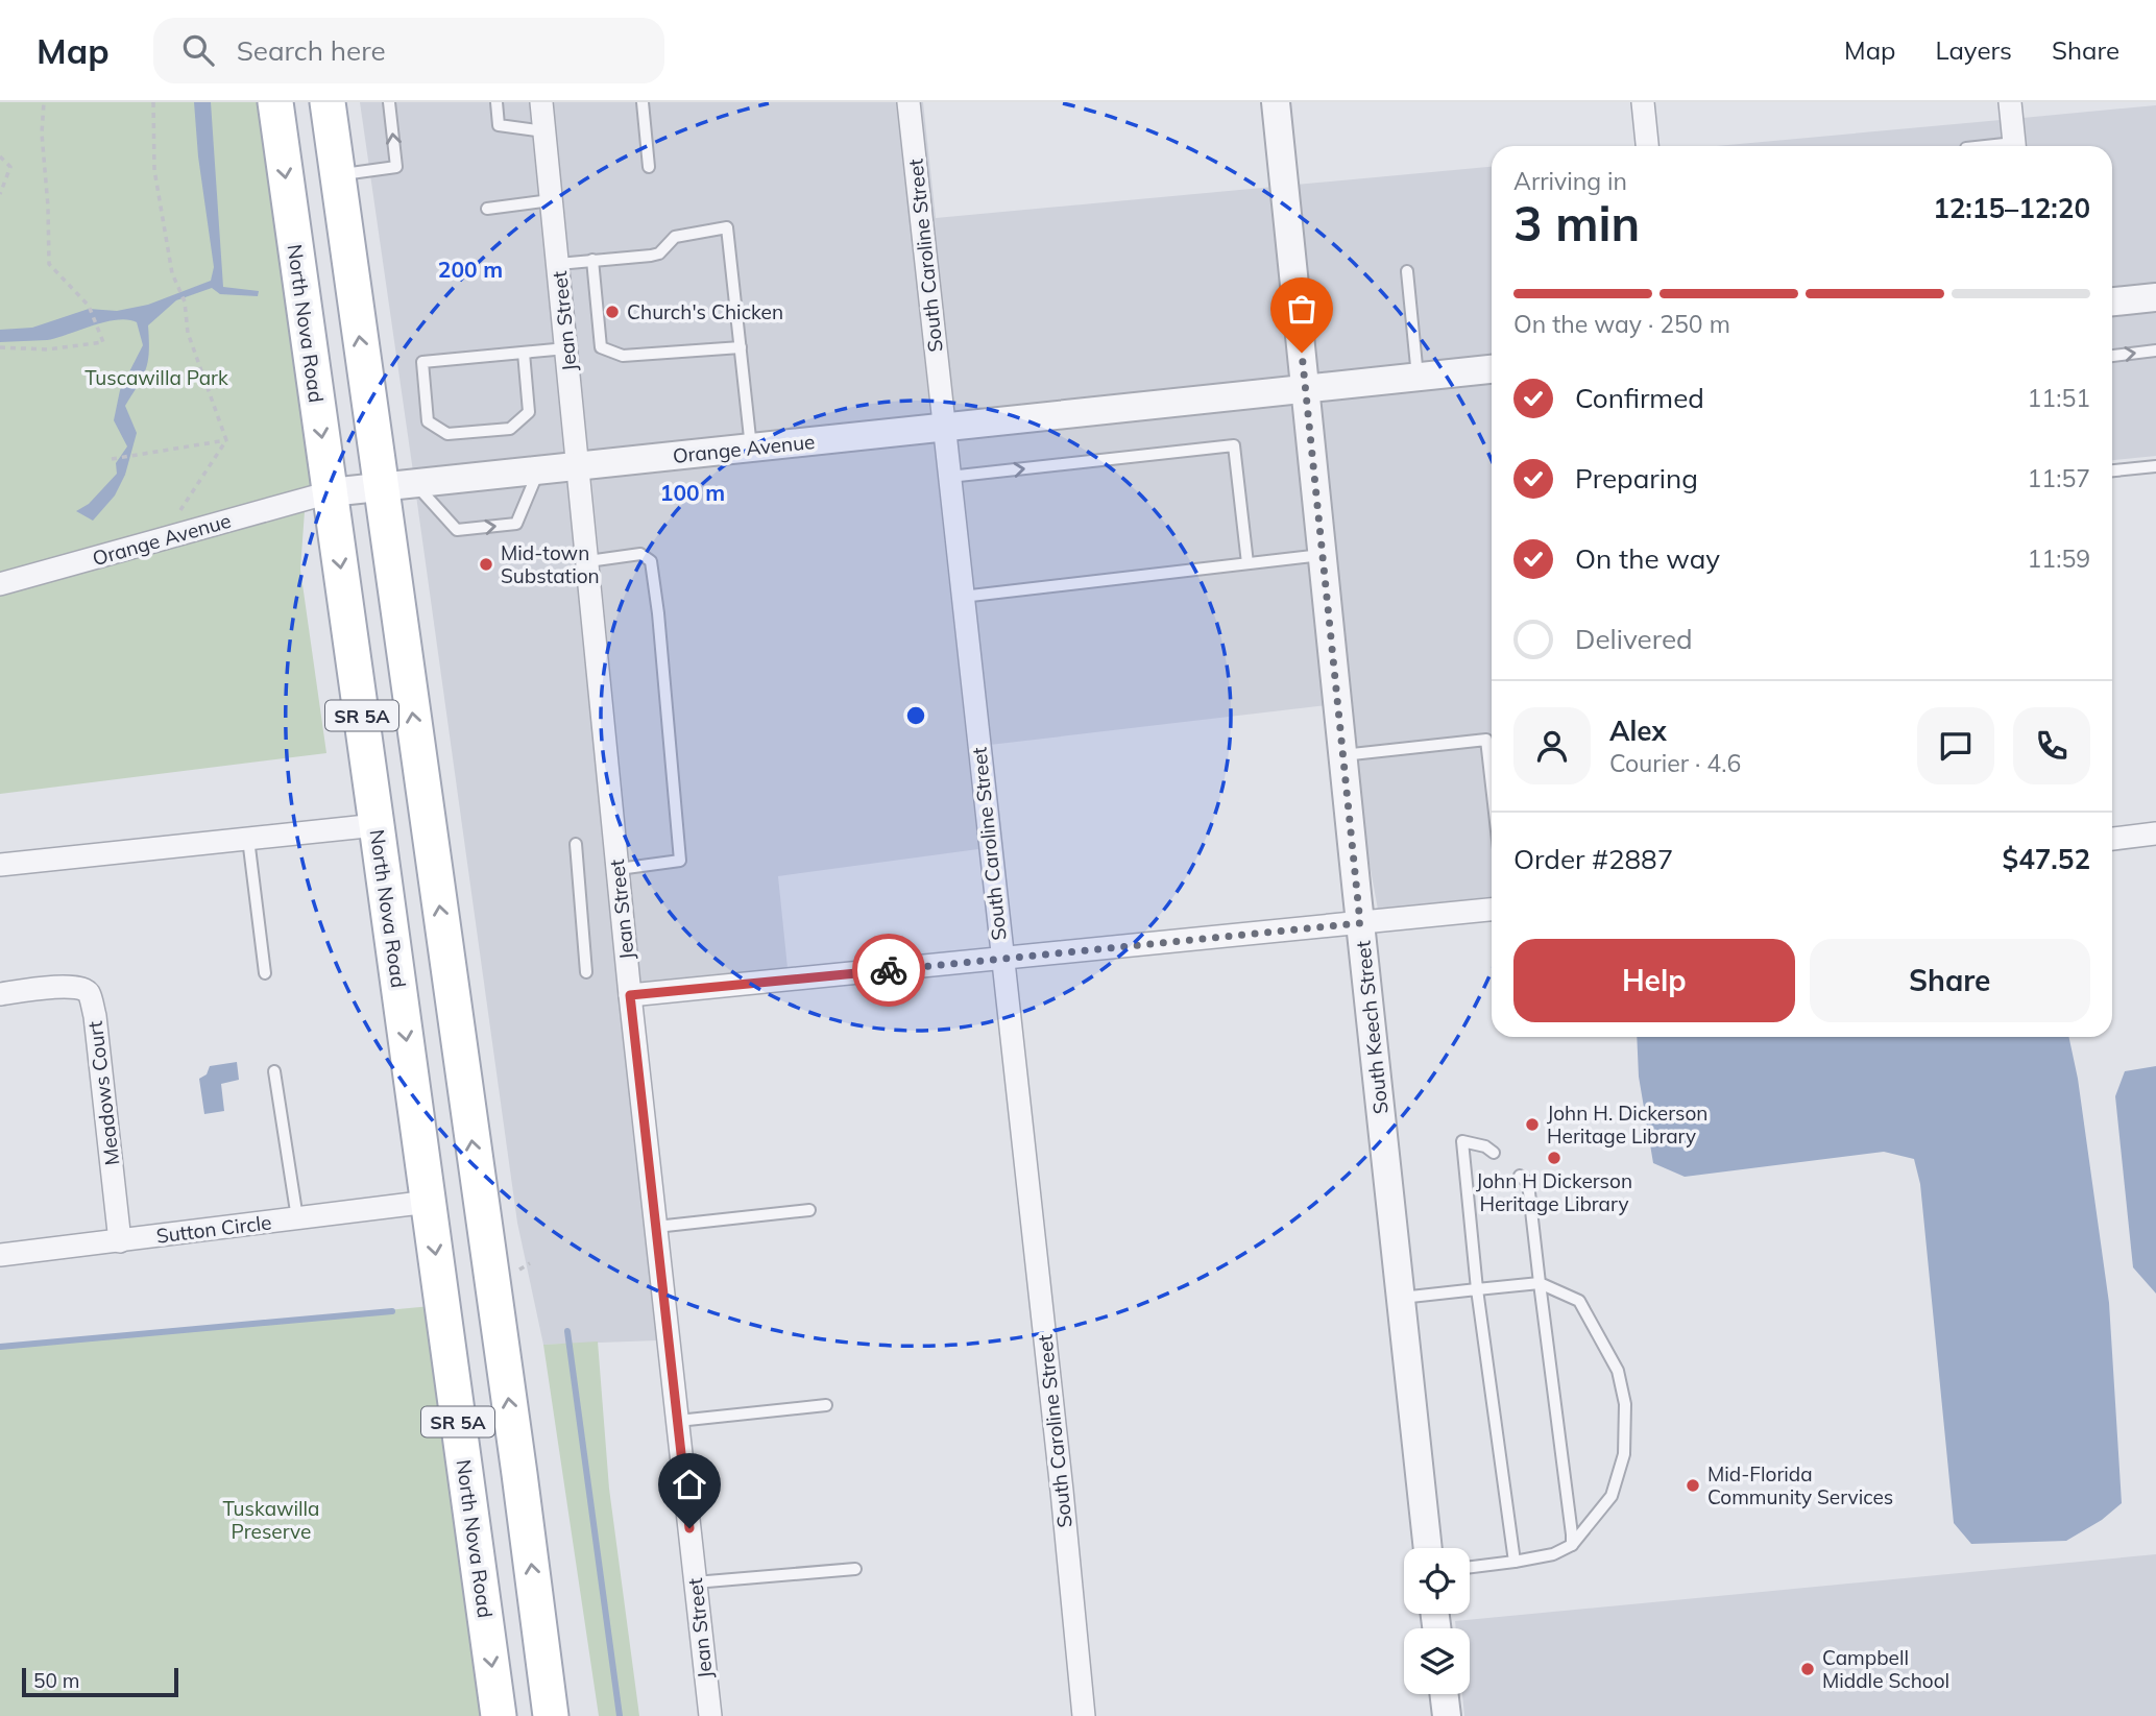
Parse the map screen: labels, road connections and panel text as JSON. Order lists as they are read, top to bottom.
{
  "streets": {
    "main road": ["North Nova Road", "SR 5A"],
    "street": [
      "South Caroline Street",
      "Jean Street",
      "Orange Avenue",
      "South Keech Street",
      "Meadows Court",
      "Sutton Circle"
    ]
  },
  "crossings": [
    ["South Caroline Street", "Orange Avenue"],
    ["Jean Street", "Orange Avenue"],
    ["North Nova Road", "Orange Avenue"],
    ["North Nova Road", "Sutton Circle"],
    ["Orange Avenue", "SR 5A"],
    ["Orange Avenue", "South Keech Street"],
    ["Meadows Court", "Sutton Circle"]
  ],
  "parks": ["Tuscawilla Park", "Tuskawilla Preserve"],
  "places": [
    "Church's Chicken",
    "Mid-town Substation",
    "John H. Dickerson Heritage Library",
    "John H Dickerson Heritage Library",
    "Mid-Florida Community Services",
    "Campbell Middle School"
  ],
  "scale_bar": "50 m",
  "page": {
    "header": "Map",
    "search": "Search here",
    "nav": ["Map", "Layers", "Share"],
    "heading": ["3 min", "Arriving in", "12:15–12:20"],
    "panel": [
      "Alex",
      "Courier · 4.6",
      "Order #2887",
      "$47.52"
    ],
    "bar": "On the way · 250 m",
    "list": [
      ["Confirmed", "11:51"],
      ["Preparing", "11:57"],
      ["On the way", "11:59"],
      "Delivered"
    ],
    "buttons": ["Help", "Share"],
    "scale": "50 m"
  },
  "rings": ["200 m", "100 m"]
}
